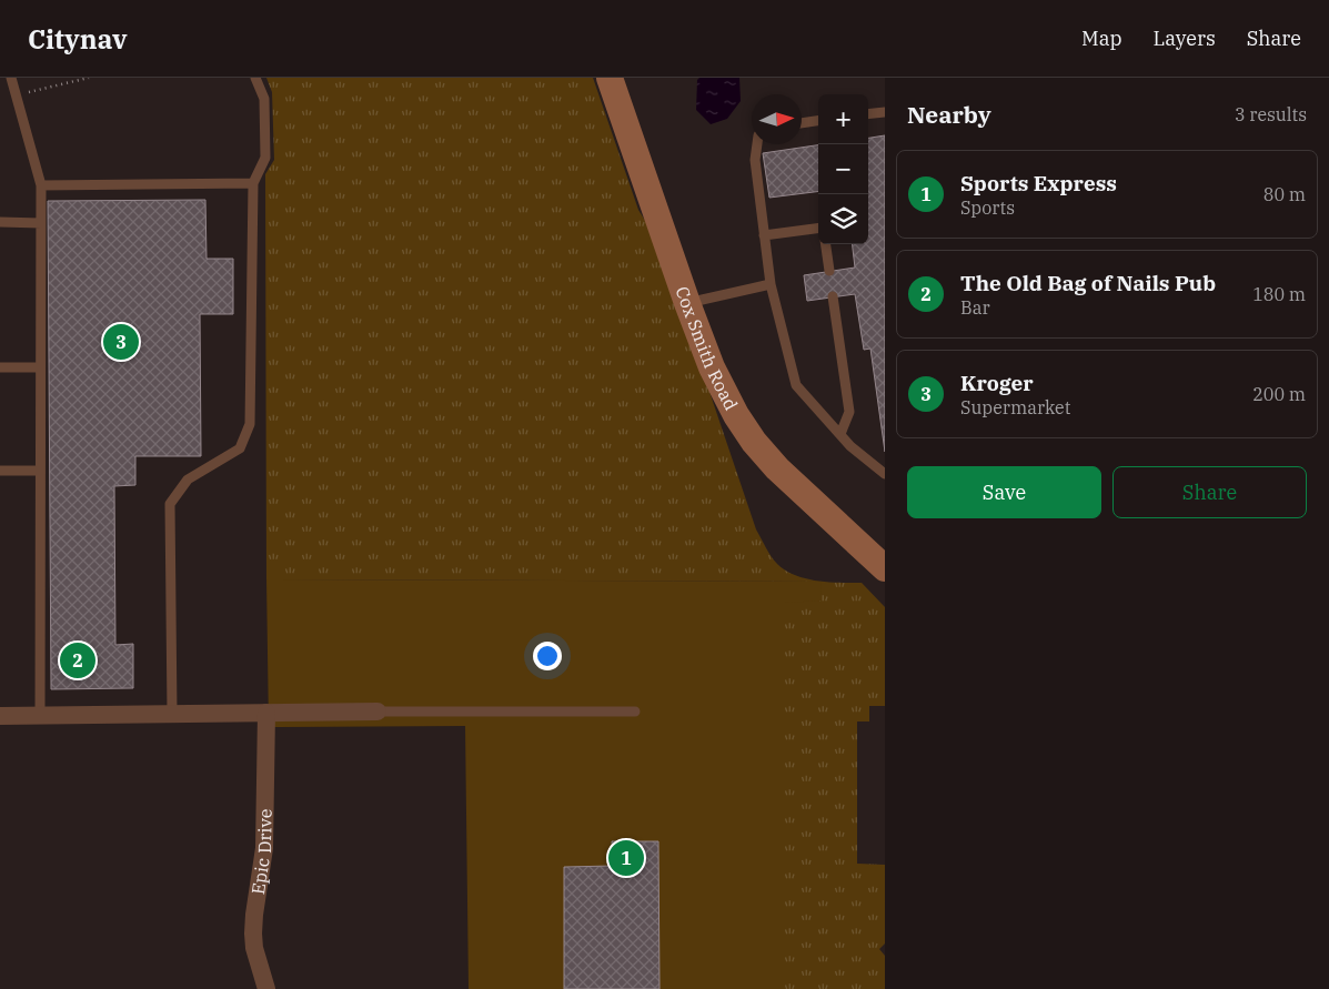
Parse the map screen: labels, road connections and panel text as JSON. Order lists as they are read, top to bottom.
{
  "streets": {
    "street": ["Cox Smith Road", "Epic Drive"]
  },
  "north": "right",
  "page": {
    "header": "Citynav",
    "nav": ["Map", "Layers", "Share"],
    "heading": ["Nearby", "3 results"],
    "map_buttons": ["+", "−"],
    "list": [
      {
        "mark": "1",
        "name": "Sports Express",
        "note": "Sports",
        "value": "80 m"
      },
      {
        "mark": "2",
        "name": "The Old Bag of Nails Pub",
        "note": "Bar",
        "value": "180 m"
      },
      {
        "mark": "3",
        "name": "Kroger",
        "note": "Supermarket",
        "value": "200 m"
      }
    ],
    "pins": ["3", "2", "1"],
    "buttons": ["Save", "Share"]
  }
}
